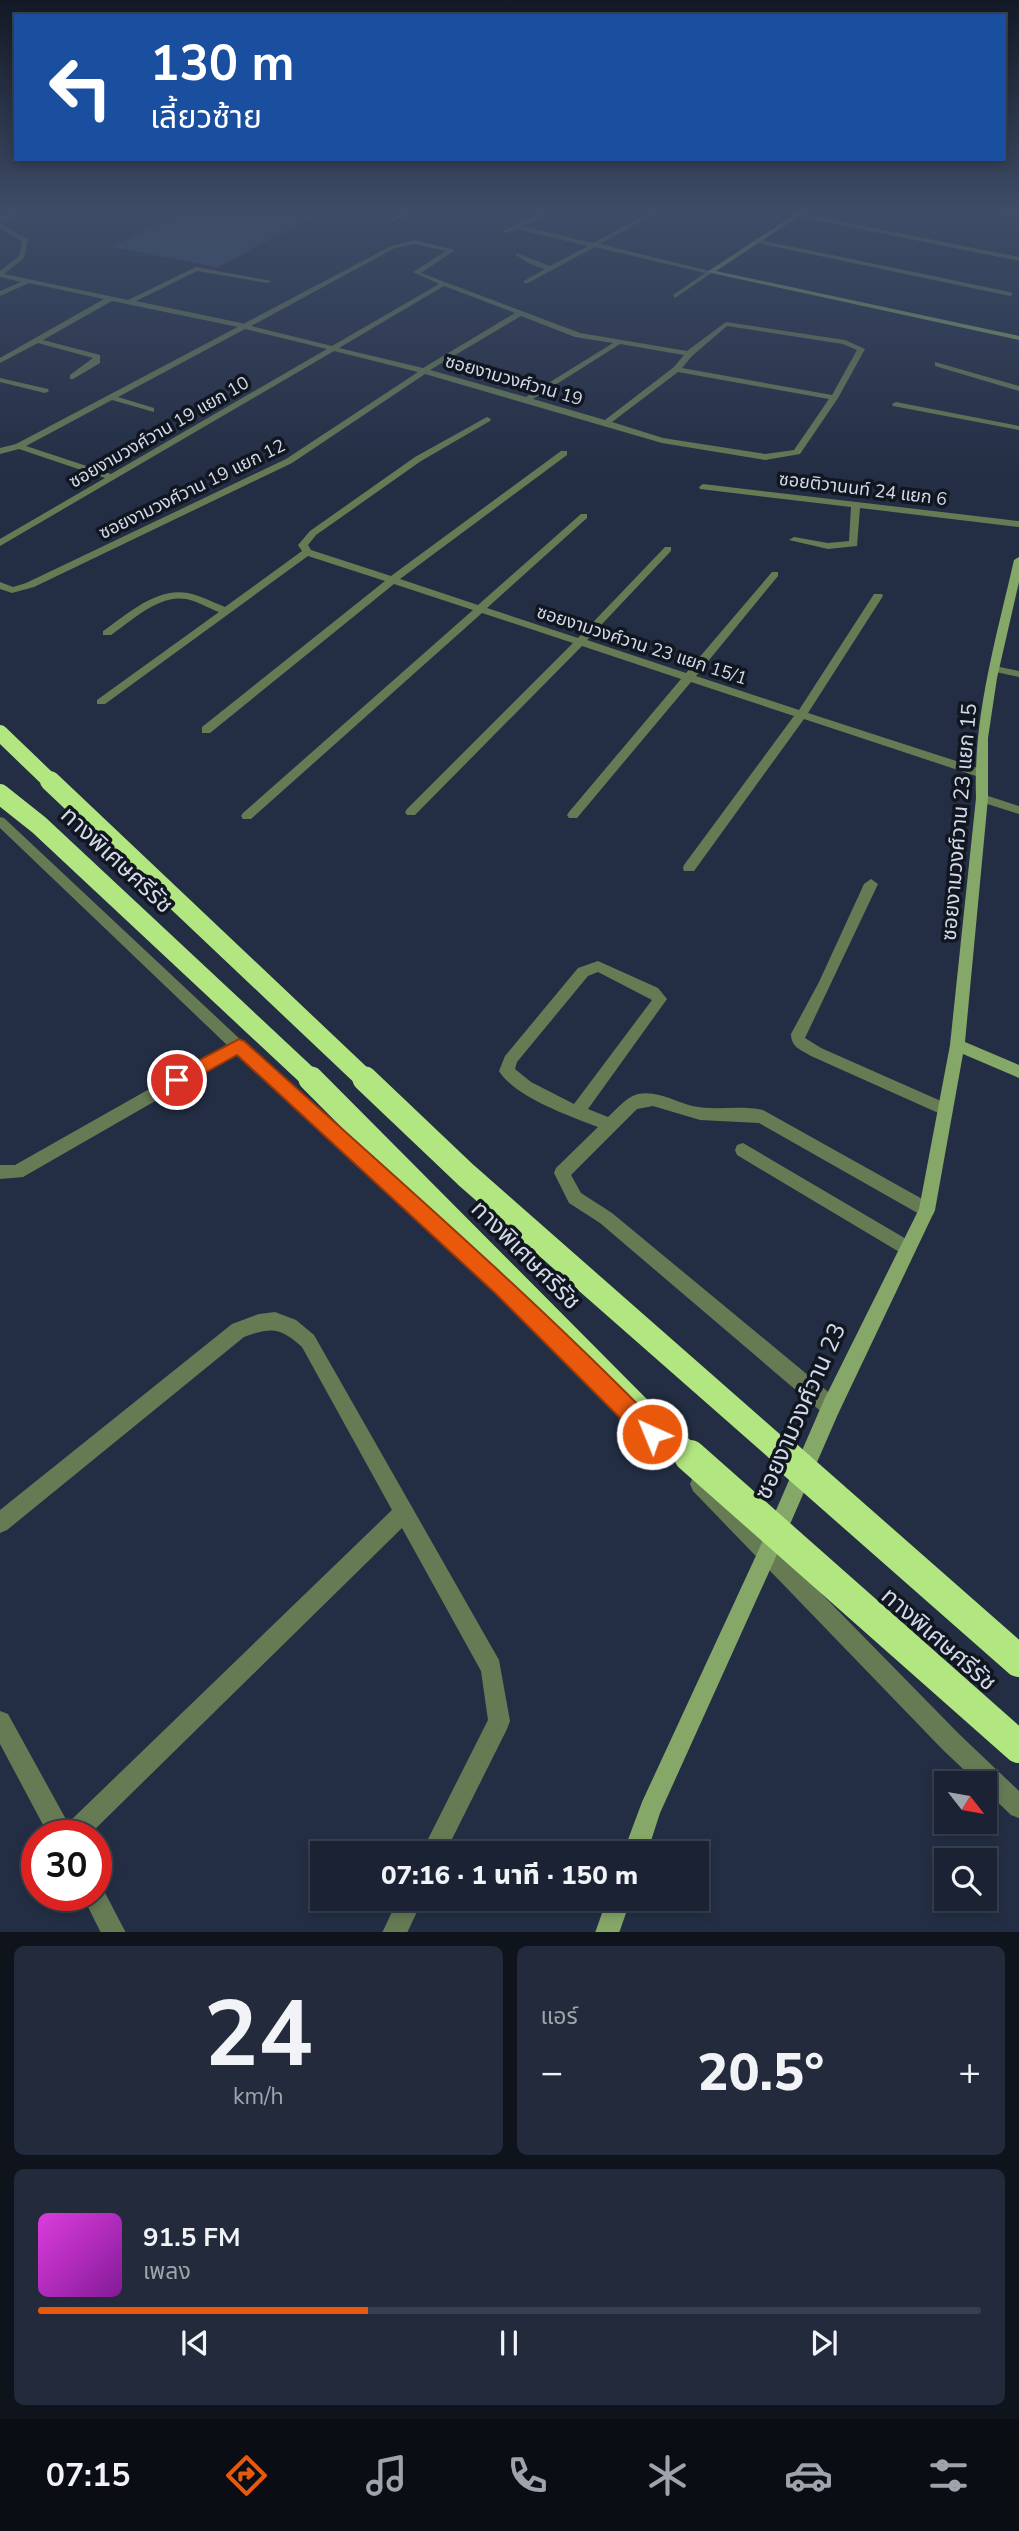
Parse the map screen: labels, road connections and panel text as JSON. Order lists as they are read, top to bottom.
{
  "streets": {
    "highway": ["ทางพิเศษศรีรัช"],
    "street": [
      "ซอยงามวงศ์วาน 19",
      "ซอยงามวงศ์วาน 19 แยก 10",
      "ซอยงามวงศ์วาน 19 แยก 12",
      "ซอยติวานนท์ 24 แยก 6",
      "ซอยงามวงศ์วาน 23 แยก 15/1",
      "ซอยงามวงศ์วาน 23 แยก 15",
      "ซอยงามวงศ์วาน 23"
    ]
  },
  "crossings": [
    ["ซอยงามวงศ์วาน 19", "ซอยงามวงศ์วาน 19 แยก 10"],
    ["ซอยงามวงศ์วาน 19", "ซอยงามวงศ์วาน 19 แยก 12"],
    ["ซอยงามวงศ์วาน 23 แยก 15/1", "ซอยงามวงศ์วาน 23 แยก 15"],
    ["ซอยงามวงศ์วาน 23 แยก 15", "ซอยงามวงศ์วาน 23"]
  ],
  "north": "bottom right",
  "page": {
    "turn": ["130 m", "เลี้ยวซ้าย"],
    "limit": "30",
    "trip": "07:16 · 1 นาที · 150 m",
    "tile": [
      ["24", "km/h"],
      "แอร์"
    ],
    "heat": ["−", "20.5°", "+"],
    "song": ["91.5 FM", "เพลง"],
    "tabs": "07:15"
  }
}
